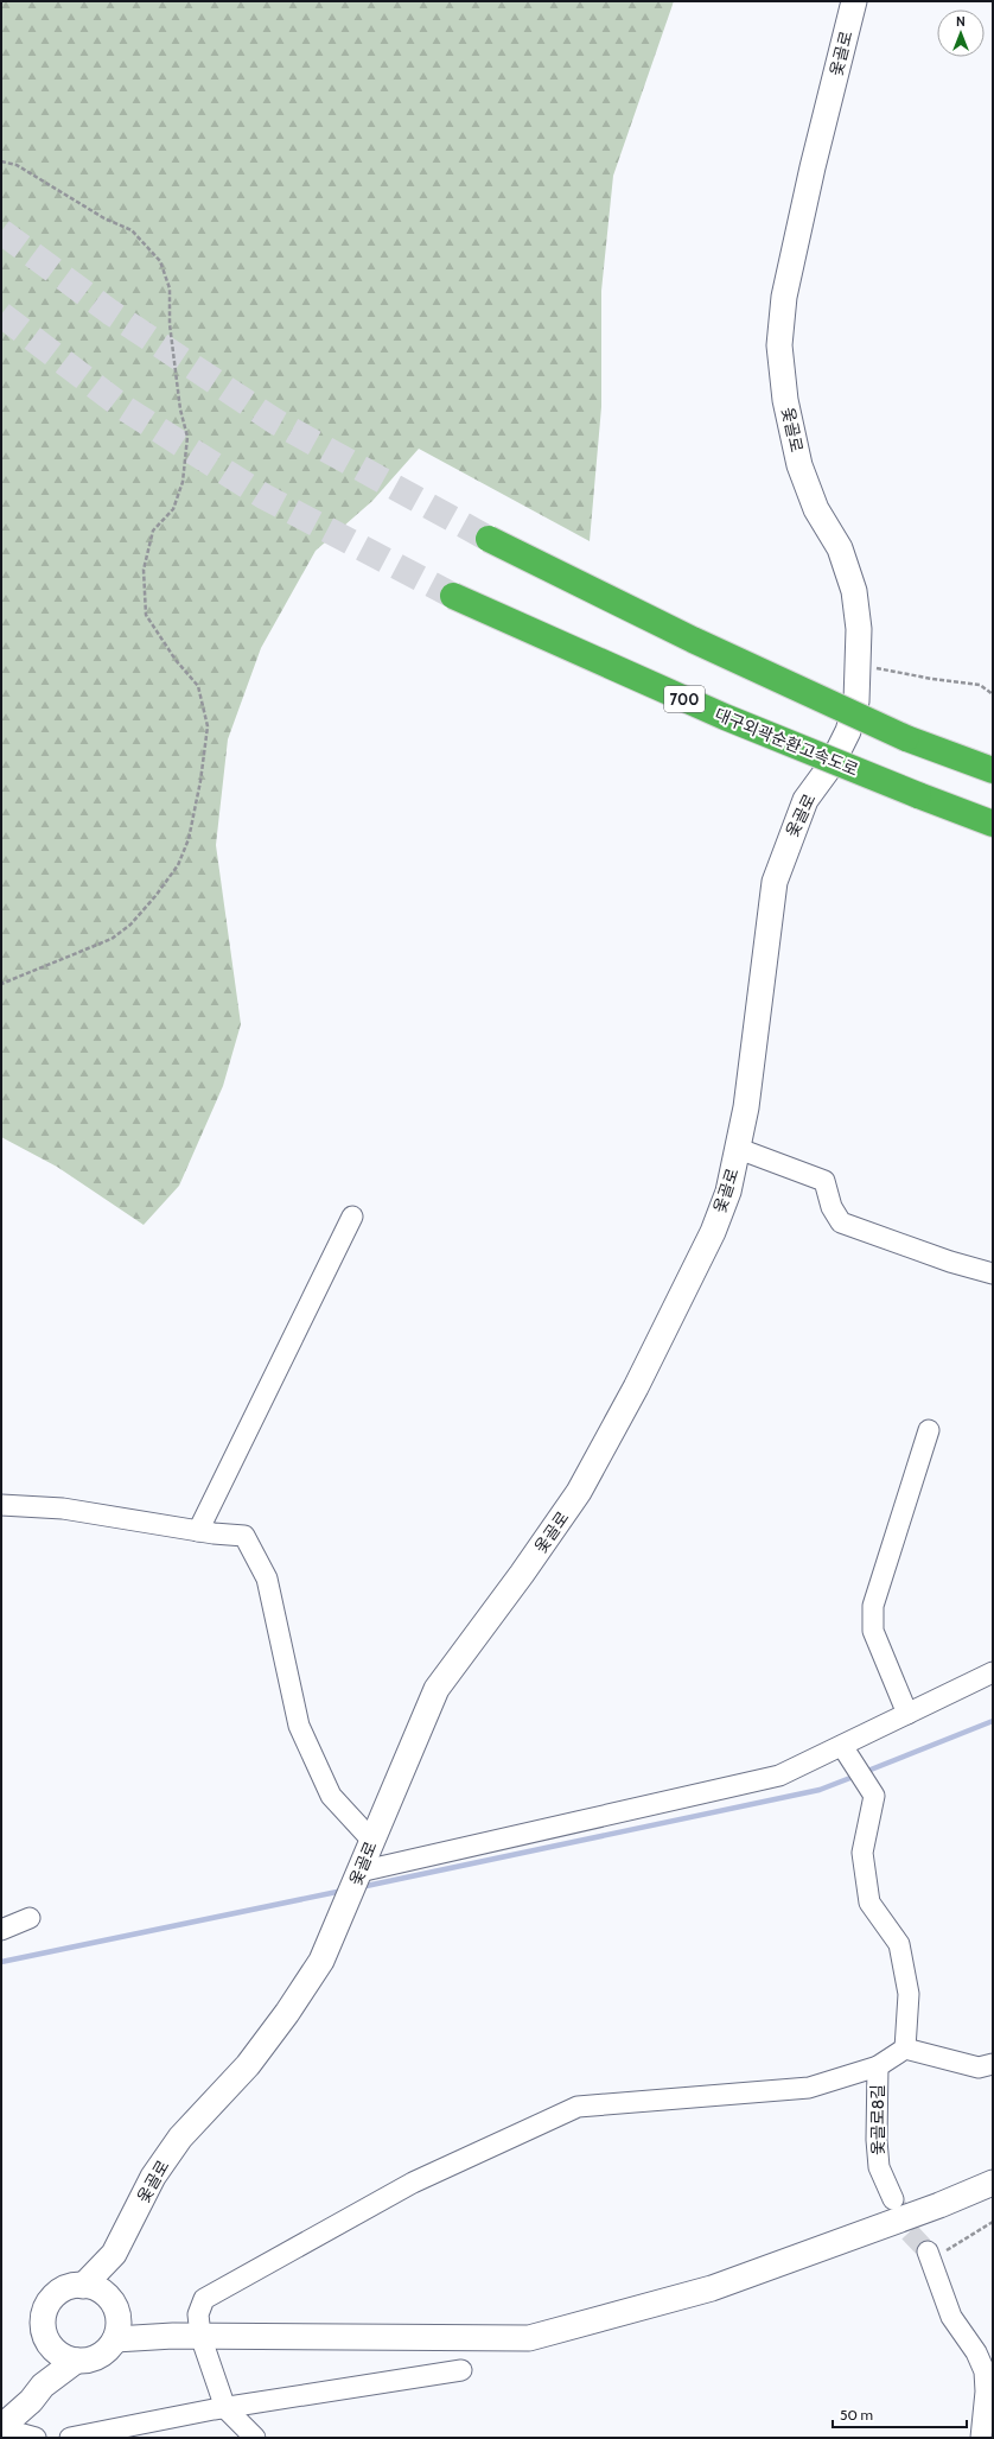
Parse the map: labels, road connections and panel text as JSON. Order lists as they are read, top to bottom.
{
  "streets": {
    "highway": ["700", "대구외곽순환고속도로"],
    "street": ["옻골로", "옻골로8길"]
  },
  "scale_bar": "50 m",
  "north": "top"
}
